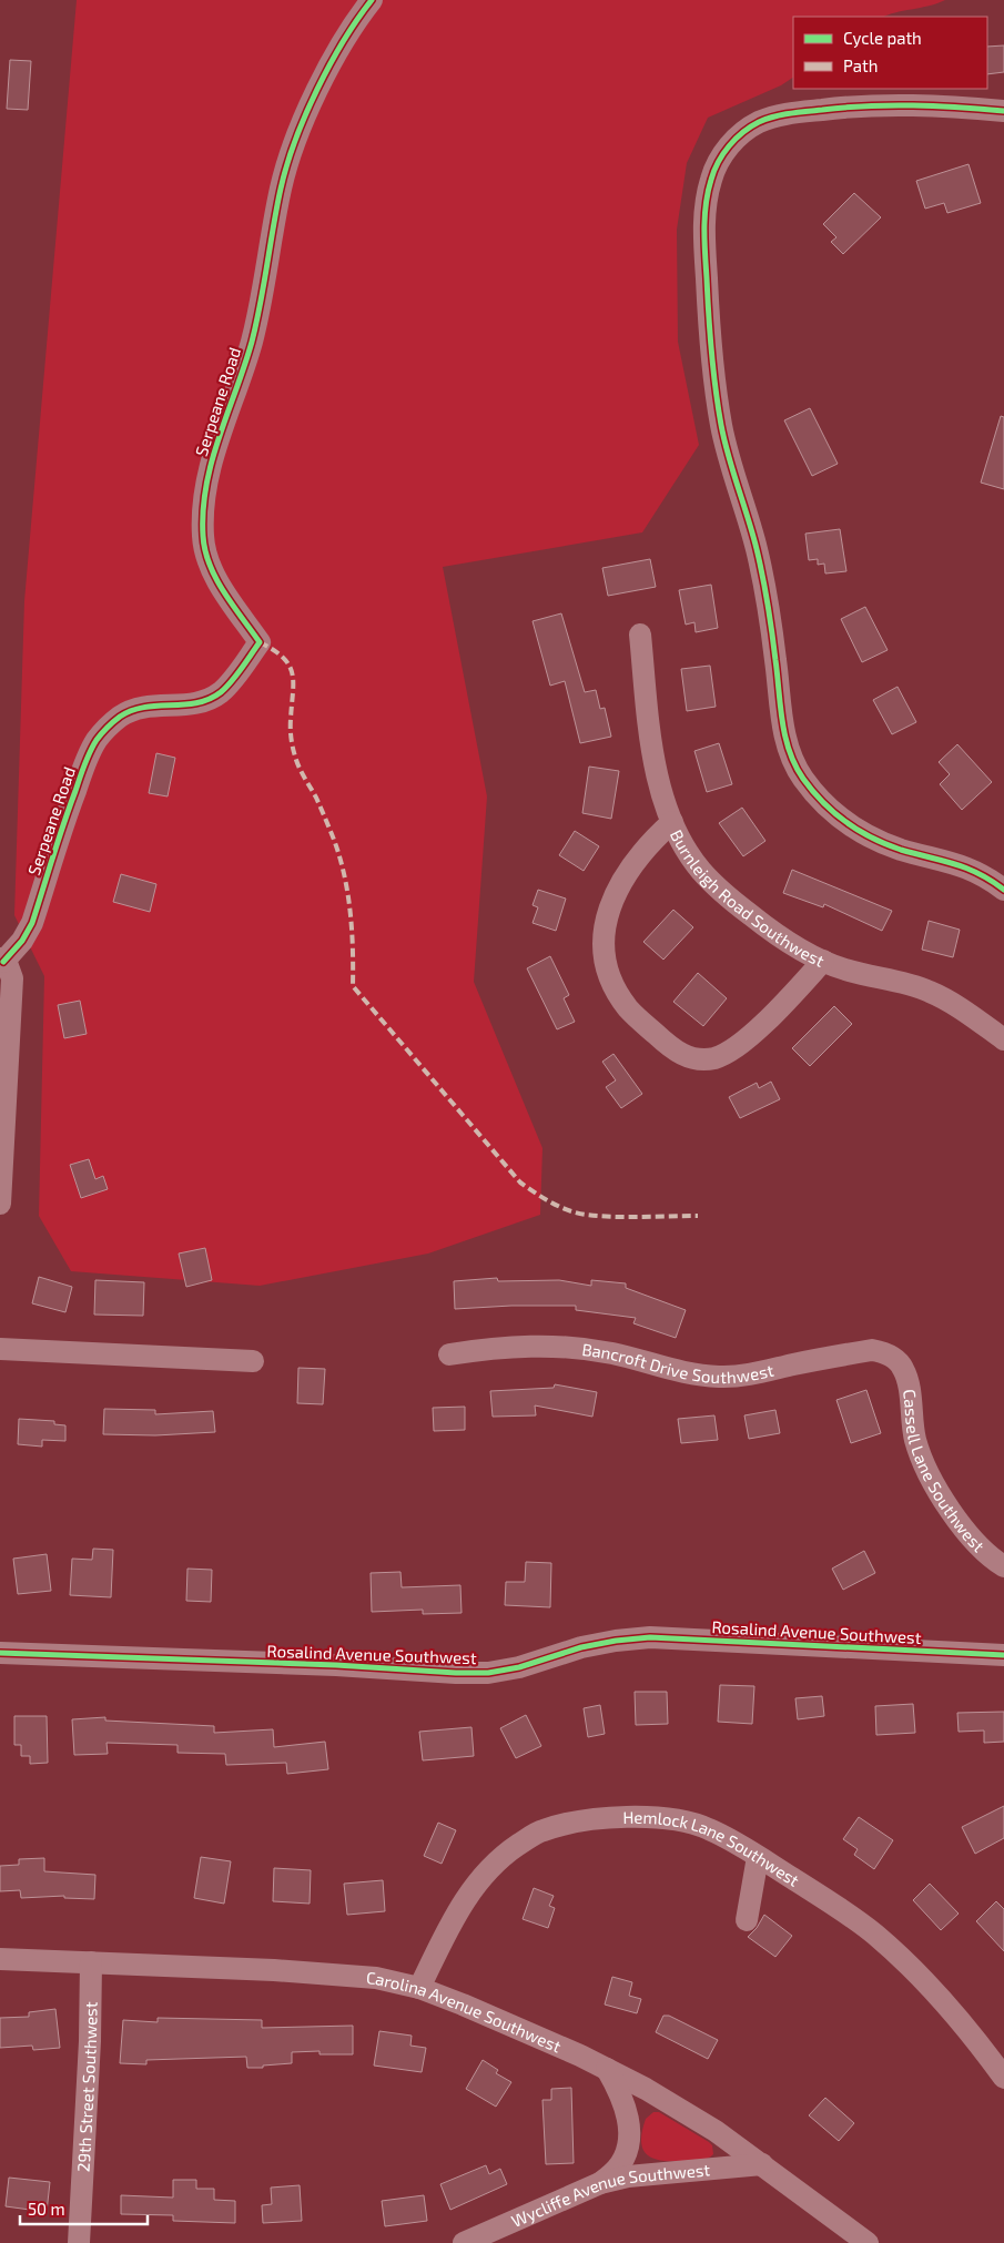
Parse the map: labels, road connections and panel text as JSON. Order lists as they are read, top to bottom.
{
  "streets": {
    "street": [
      "Serpeane Road",
      "Burnleigh Road Southwest",
      "Bancroft Drive Southwest",
      "Cassell Lane Southwest",
      "Rosalind Avenue Southwest",
      "Hemlock Lane Southwest",
      "Carolina Avenue Southwest",
      "29th Street Southwest",
      "Wycliffe Avenue Southwest"
    ]
  },
  "crossings": [
    ["Bancroft Drive Southwest", "Cassell Lane Southwest"],
    ["Hemlock Lane Southwest", "Carolina Avenue Southwest"],
    ["Carolina Avenue Southwest", "29th Street Southwest"],
    ["Carolina Avenue Southwest", "Wycliffe Avenue Southwest"]
  ],
  "legend": ["Cycle path", "Path"],
  "scale_bar": "50 m"
}
